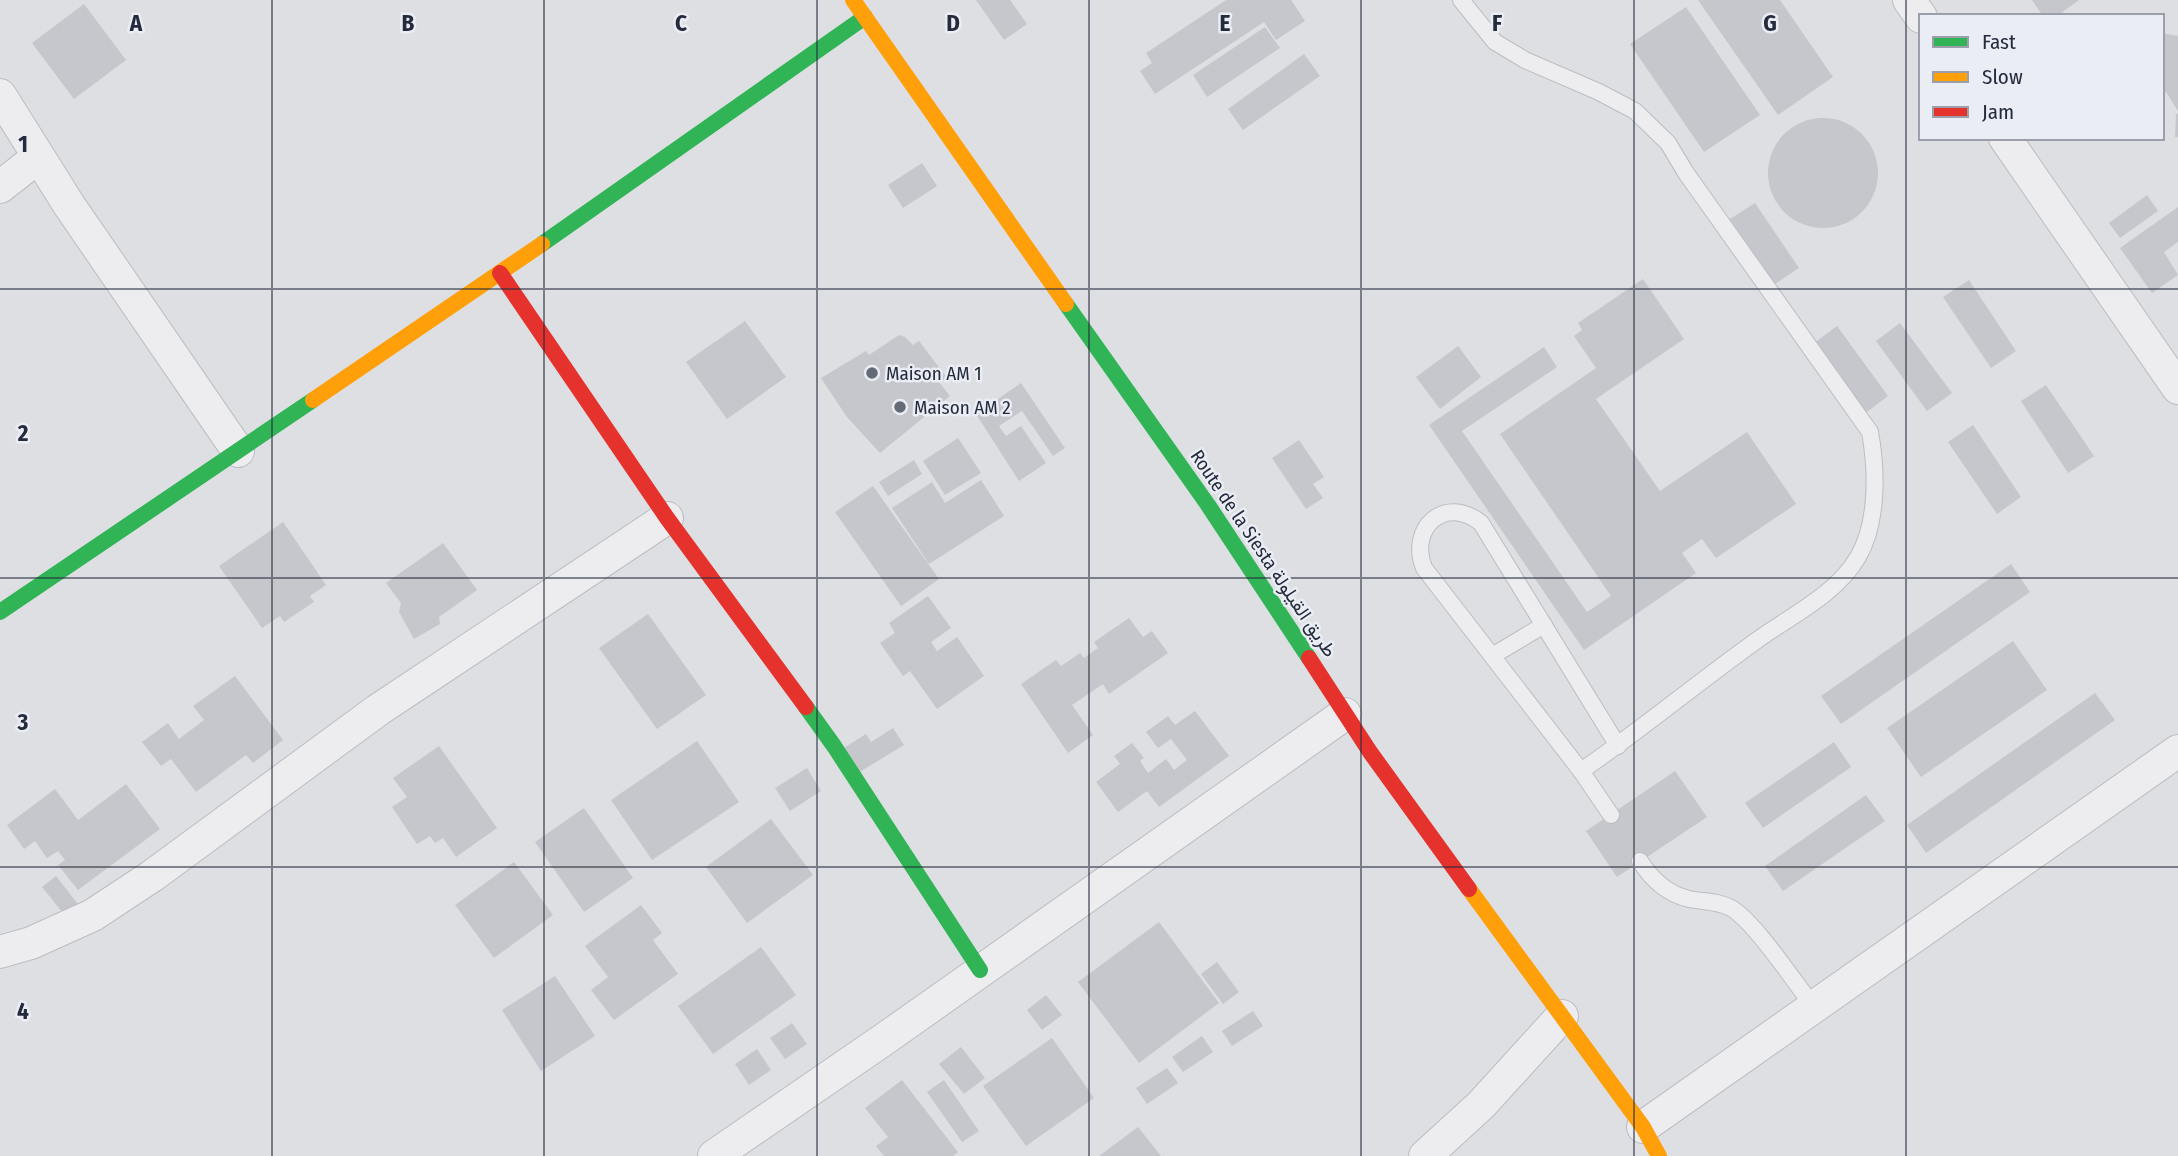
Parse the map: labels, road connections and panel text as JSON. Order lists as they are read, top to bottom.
{
  "streets": {
    "street": ["Route de la Siesta طريق القيلولة"]
  },
  "places": ["Maison AM 1", "Maison AM 2"],
  "legend": ["Fast", "Slow", "Jam"],
  "grid": {
    "columns": [
      "A",
      "B",
      "C",
      "D",
      "E",
      "F",
      "G"
    ],
    "rows": [
      "1",
      "2",
      "3",
      "4"
    ]
  }
}
